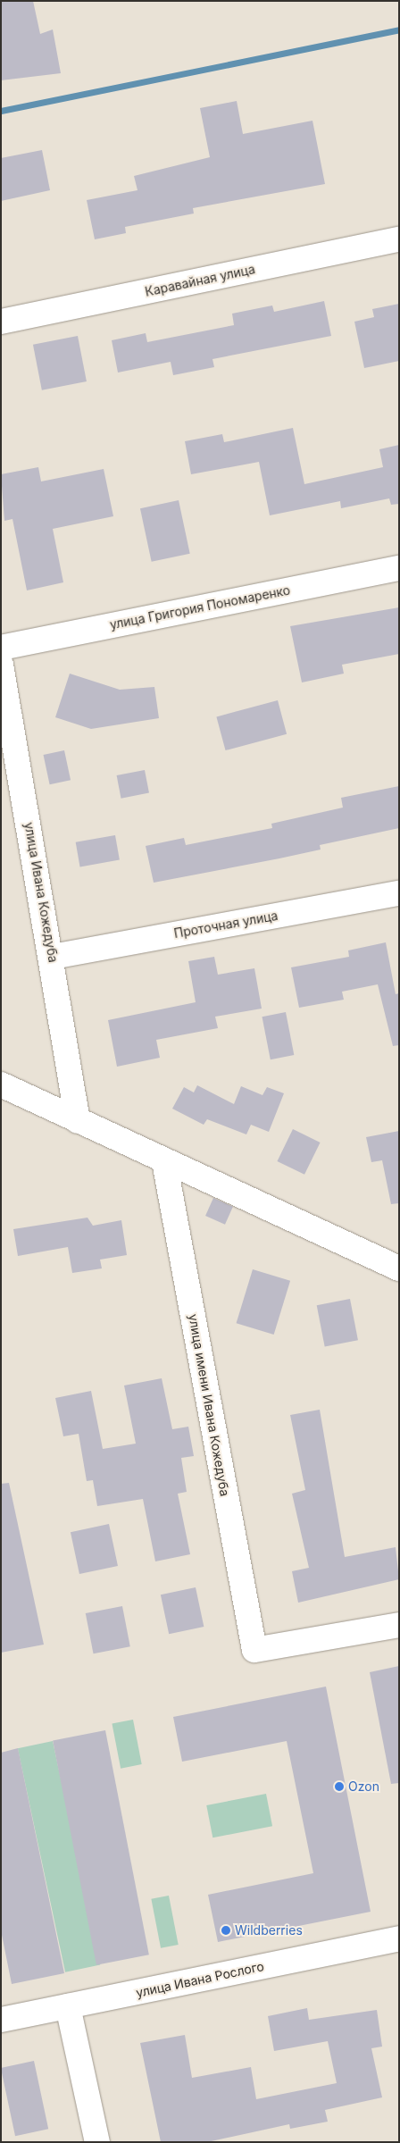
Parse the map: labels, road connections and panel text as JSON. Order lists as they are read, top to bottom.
{
  "streets": {
    "street": [
      "Каравайная улица",
      "улица Григория Пономаренко",
      "улица Ивана Кожедуба",
      "Проточная улица",
      "улица имени Ивана Кожедуба",
      "улица Ивана Рослого"
    ]
  },
  "crossings": [
    ["улица Ивана Кожедуба", "Проточная улица"]
  ],
  "places": ["Ozon", "Wildberries"]
}
